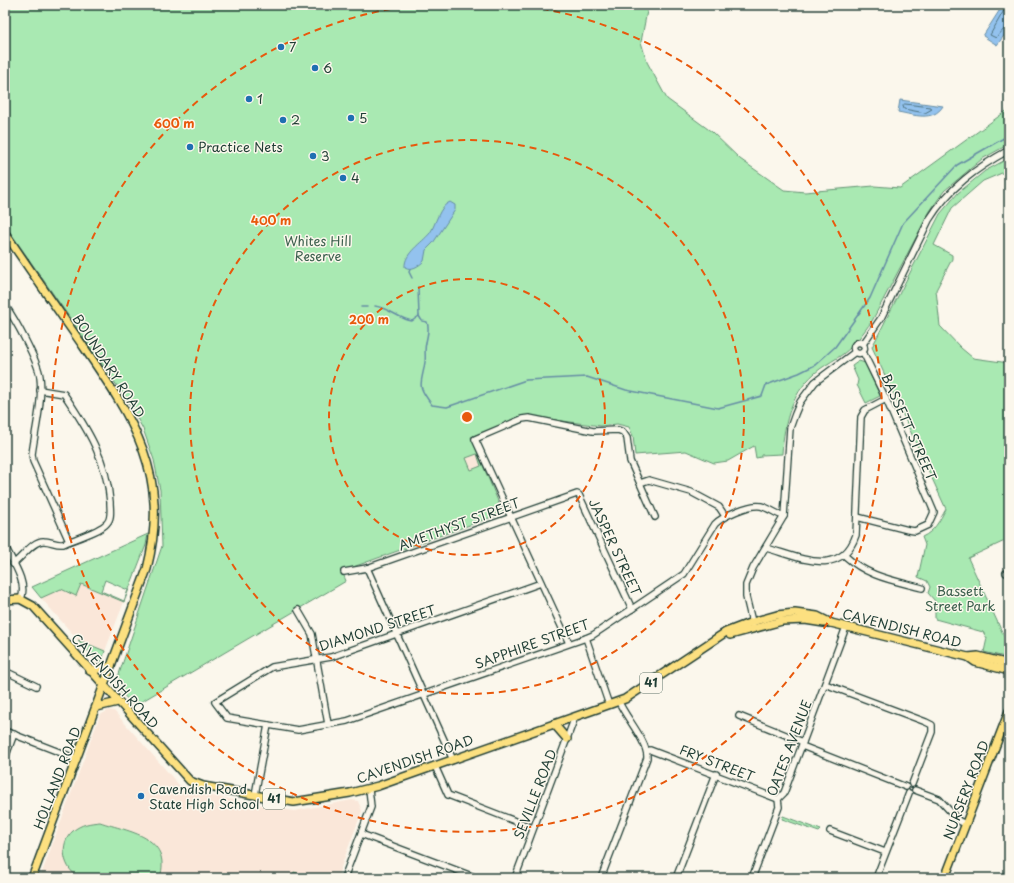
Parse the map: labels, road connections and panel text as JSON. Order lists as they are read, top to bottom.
{
  "streets": {
    "main road": [
      "BOUNDARY ROAD",
      "CAVENDISH ROAD",
      "41",
      "HOLLAND ROAD",
      "NURSERY ROAD"
    ],
    "street": [
      "BASSETT STREET",
      "AMETHYST STREET",
      "JASPER STREET",
      "DIAMOND STREET",
      "SAPPHIRE STREET",
      "OATES AVENUE",
      "FRY STREET",
      "SEVILLE ROAD"
    ]
  },
  "crossings": [
    ["BOUNDARY ROAD", "CAVENDISH ROAD"],
    ["BOUNDARY ROAD", "HOLLAND ROAD"],
    ["AMETHYST STREET", "JASPER STREET"],
    ["JASPER STREET", "SAPPHIRE STREET"],
    ["DIAMOND STREET", "SAPPHIRE STREET"],
    ["CAVENDISH ROAD", "OATES AVENUE"],
    ["CAVENDISH ROAD", "HOLLAND ROAD"],
    ["CAVENDISH ROAD", "SEVILLE ROAD"],
    ["OATES AVENUE", "FRY STREET"]
  ],
  "parks": ["Whites Hill Reserve", "Bassett Street Park"],
  "places": [
    "7",
    "6",
    "1",
    "5",
    "2",
    "Practice Nets",
    "3",
    "4",
    "Cavendish Road State High School"
  ],
  "rings": ["600 m", "400 m", "200 m"]
}
